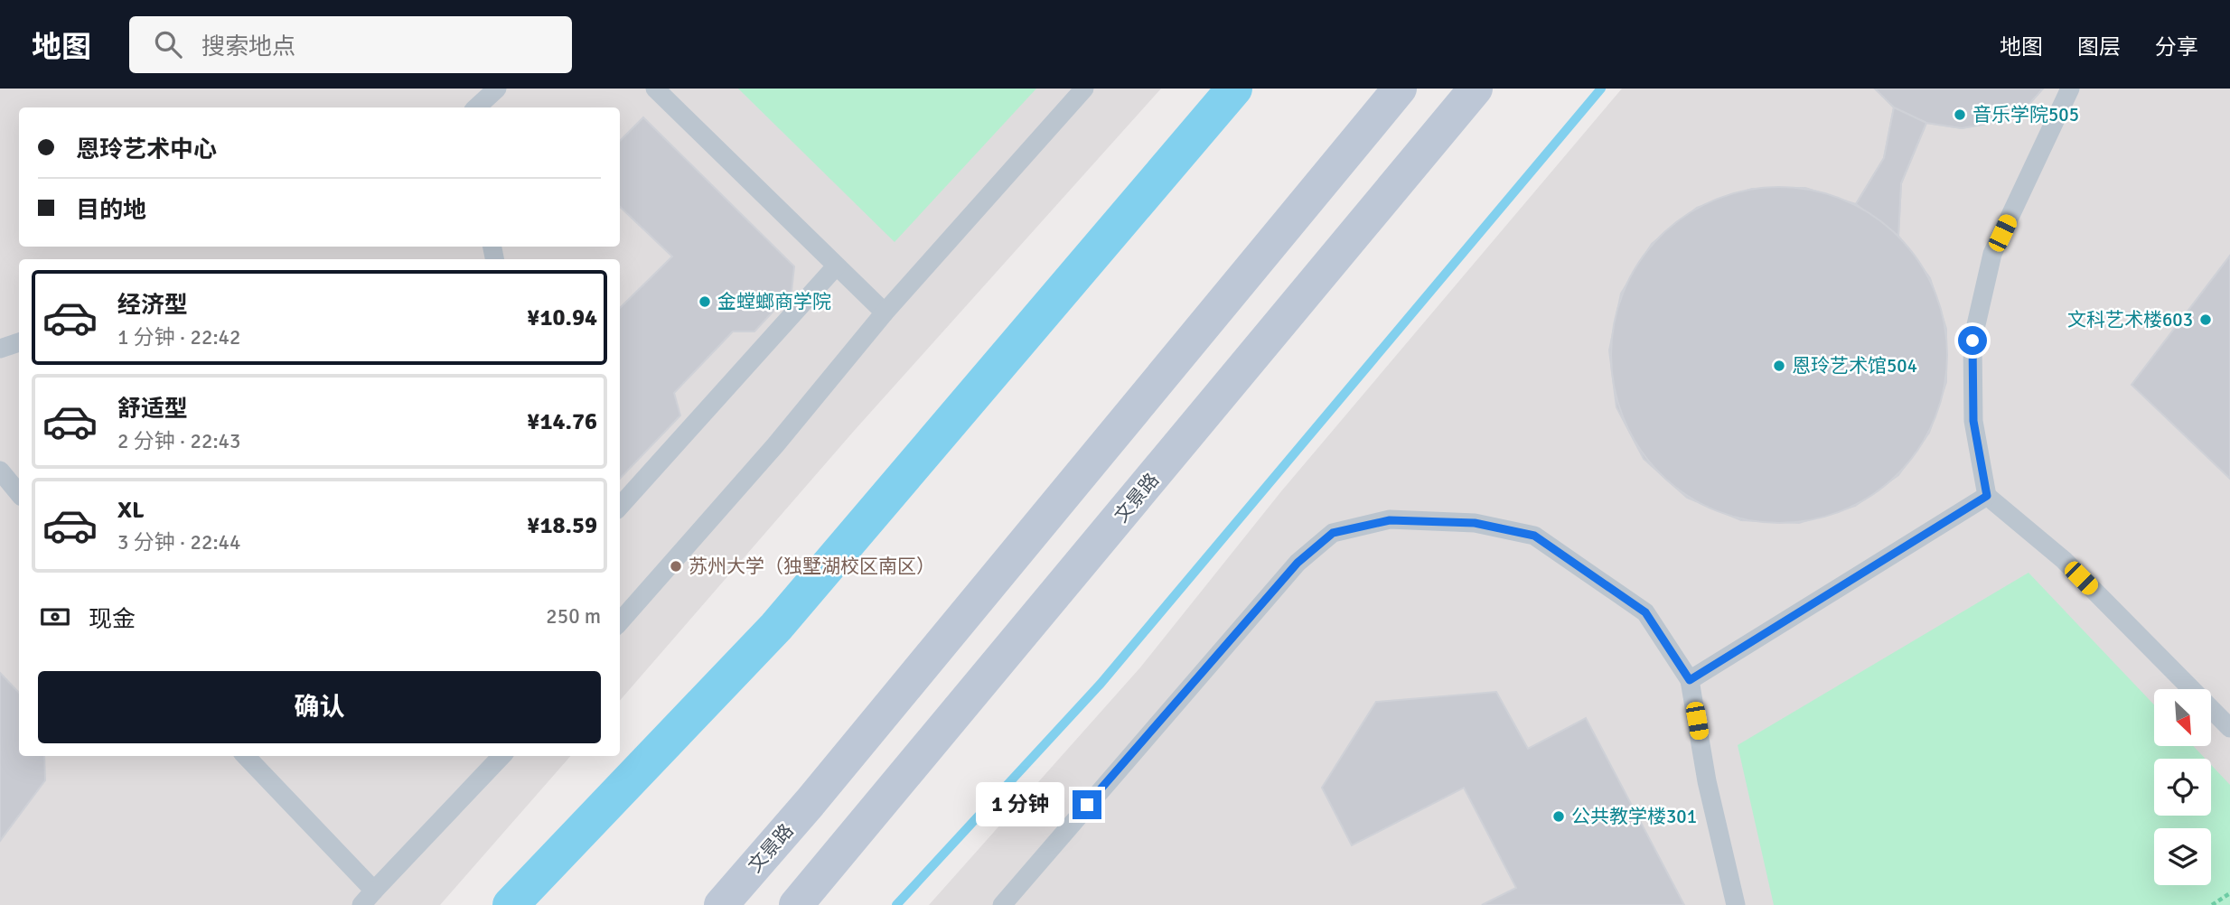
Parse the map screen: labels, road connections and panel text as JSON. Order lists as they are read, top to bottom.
{
  "streets": {
    "main road": ["文景路"]
  },
  "places": [
    "音乐学院505",
    "金螳螂商学院",
    "文科艺术楼603",
    "恩玲艺术馆504",
    "苏州大学（独墅湖校区南区）",
    "公共教学楼301"
  ],
  "north": "bottom right",
  "page": {
    "header": "地图",
    "search": "搜索地点",
    "nav": ["地图", "图层", "分享"],
    "banner": ["恩玲艺术中心", "目的地"],
    "list": [
      {
        "name": "经济型",
        "note": "1 分钟 · 22:42",
        "value": "¥10.94"
      },
      {
        "name": "舒适型",
        "note": "2 分钟 · 22:43",
        "value": "¥14.76"
      },
      {
        "name": "XL",
        "note": "3 分钟 · 22:44",
        "value": "¥18.59"
      }
    ],
    "pay": ["现金", "250 m"],
    "buttons": "确认",
    "bubble": "1 分钟"
  }
}
